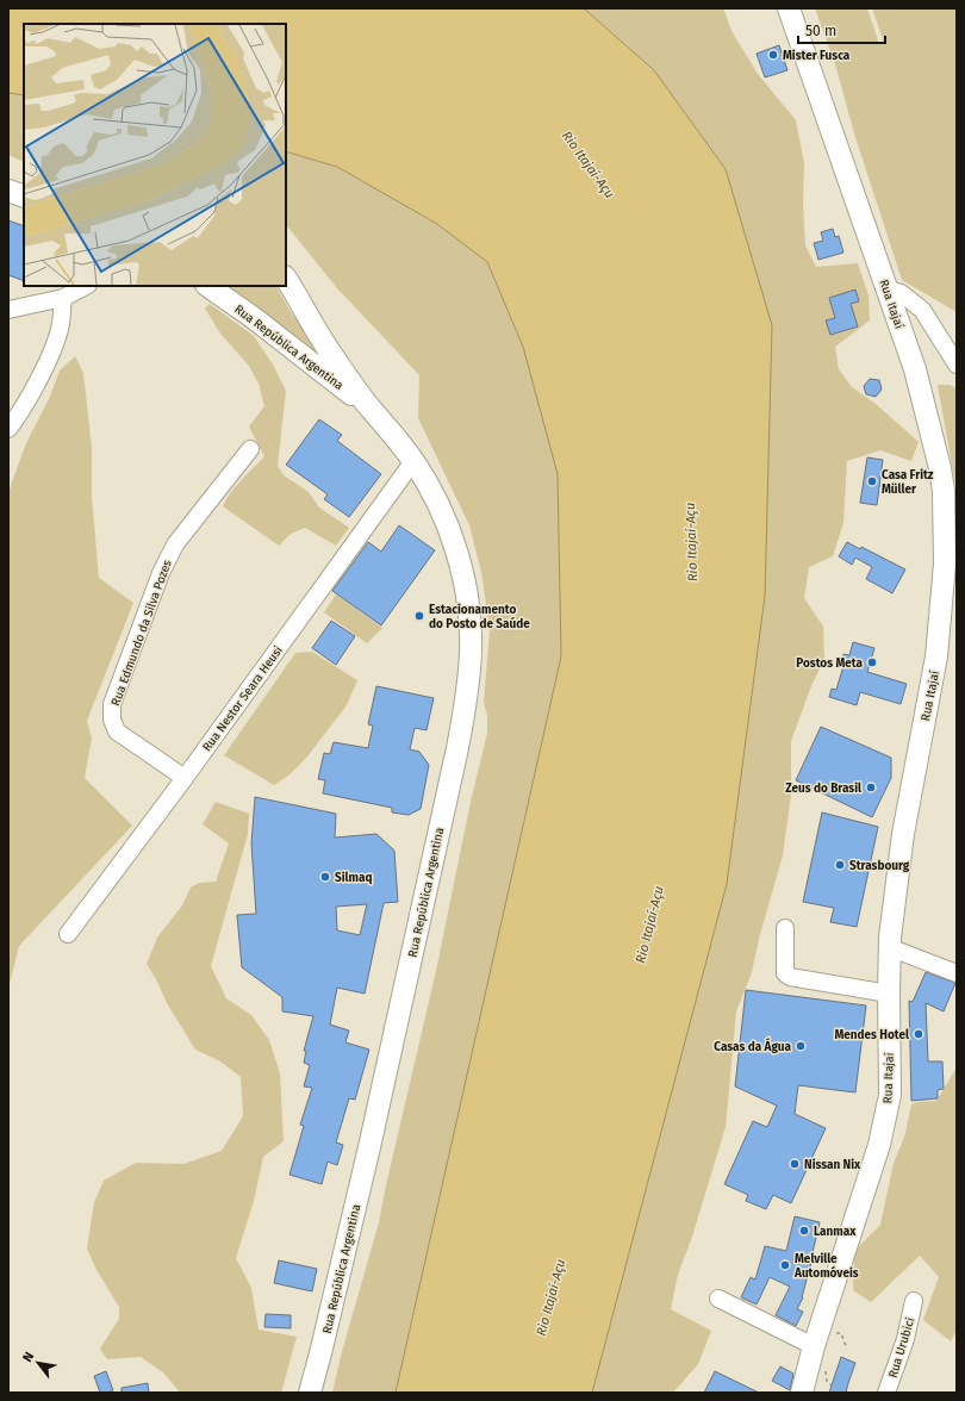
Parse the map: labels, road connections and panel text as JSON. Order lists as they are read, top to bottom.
{
  "streets": {
    "main road": ["Rua Itajaí", "Rua República Argentina"],
    "street": ["Rua Edmundo da Silva Pozes", "Rua Nestor Seara Heusi", "Rua Urubici"]
  },
  "crossings": [
    ["Rua República Argentina", "Rua Nestor Seara Heusi"],
    ["Rua Edmundo da Silva Pozes", "Rua Nestor Seara Heusi"]
  ],
  "water": ["Rio Itajaí-Açu"],
  "places": [
    "Mister Fusca",
    "Casa Fritz Müller",
    "Estacionamento do Posto de Saúde",
    "Postos Meta",
    "Zeus do Brasil",
    "Strasbourg",
    "Silmaq",
    "Mendes Hotel",
    "Casas da Água",
    "Nissan Nix",
    "Lanmax",
    "Melville Automóveis"
  ],
  "scale_bar": "50 m",
  "north": "top left"
}
